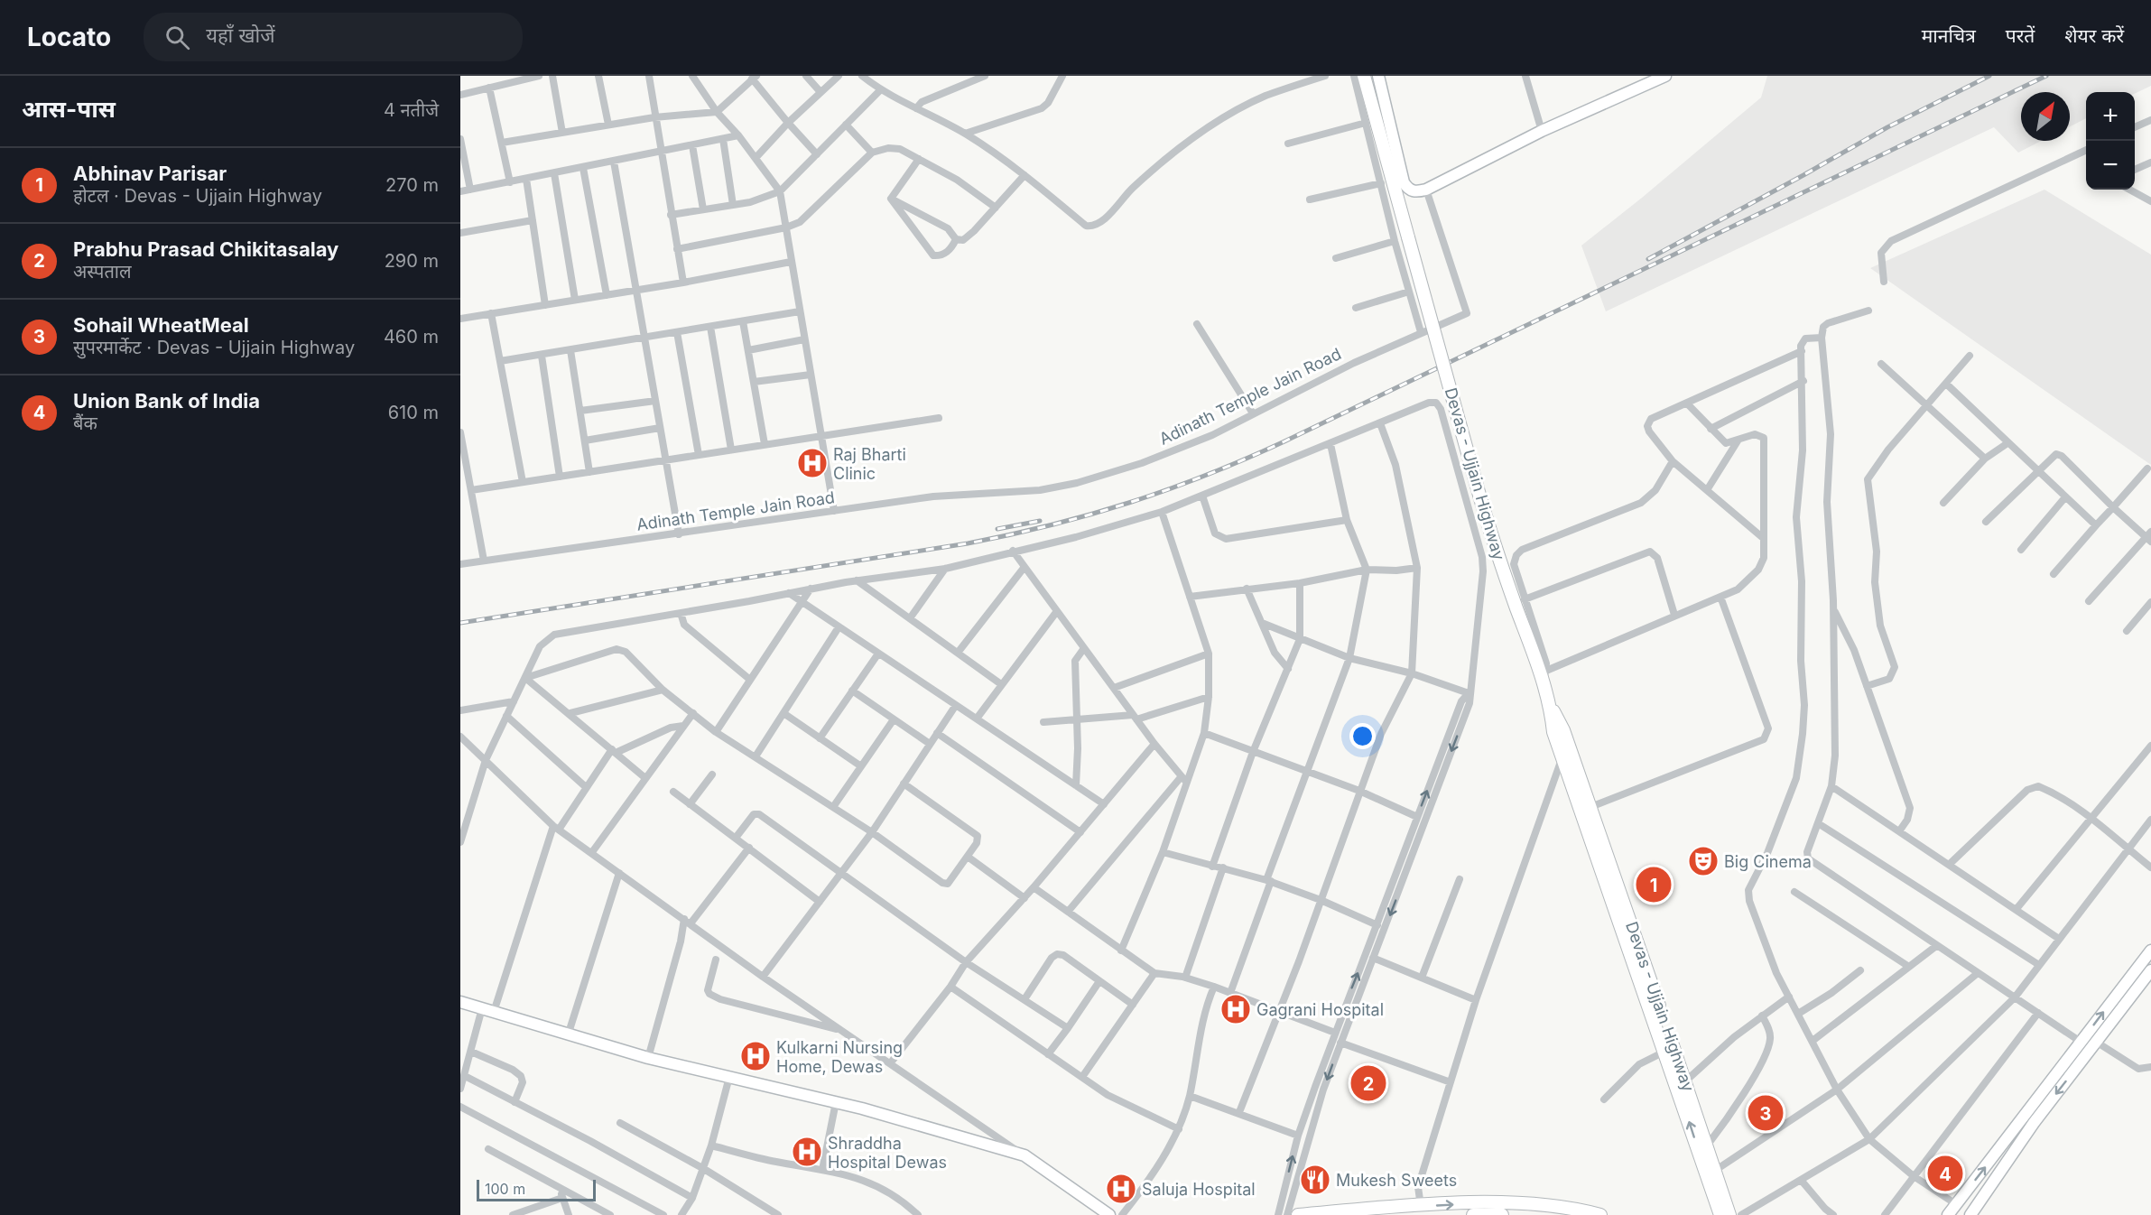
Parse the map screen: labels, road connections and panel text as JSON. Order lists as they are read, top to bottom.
{
  "streets": {
    "main road": ["Devas - Ujjain Highway"],
    "street": ["Adinath Temple Jain Road"]
  },
  "places": {
    "hospital": [
      "Raj Bharti Clinic",
      "Gagrani Hospital",
      "Kulkarni Nursing Home, Dewas",
      "Shraddha Hospital Dewas",
      "Saluja Hospital"
    ],
    "theatre": ["Big Cinema"],
    "restaurant": ["Mukesh Sweets"]
  },
  "scale_bar": "100 m",
  "north": "top right",
  "page": {
    "header": "Locato",
    "search": "यहाँ खोजें",
    "nav": ["मानचित्र", "परतें", "शेयर करें"],
    "heading": ["आस-पास", "4 नतीजे"],
    "map_buttons": ["+", "−"],
    "list": [
      {
        "mark": "1",
        "name": "Abhinav Parisar",
        "note": "होटल · Devas - Ujjain Highway",
        "value": "270 m"
      },
      {
        "mark": "2",
        "name": "Prabhu Prasad Chikitasalay",
        "note": "अस्पताल",
        "value": "290 m"
      },
      {
        "mark": "3",
        "name": "Sohail WheatMeal",
        "note": "सुपरमार्केट · Devas - Ujjain Highway",
        "value": "460 m"
      },
      {
        "mark": "4",
        "name": "Union Bank of India",
        "note": "बैंक",
        "value": "610 m"
      }
    ],
    "pins": [
      "1",
      "2",
      "3",
      "4"
    ],
    "scale": "100 m"
  }
}
